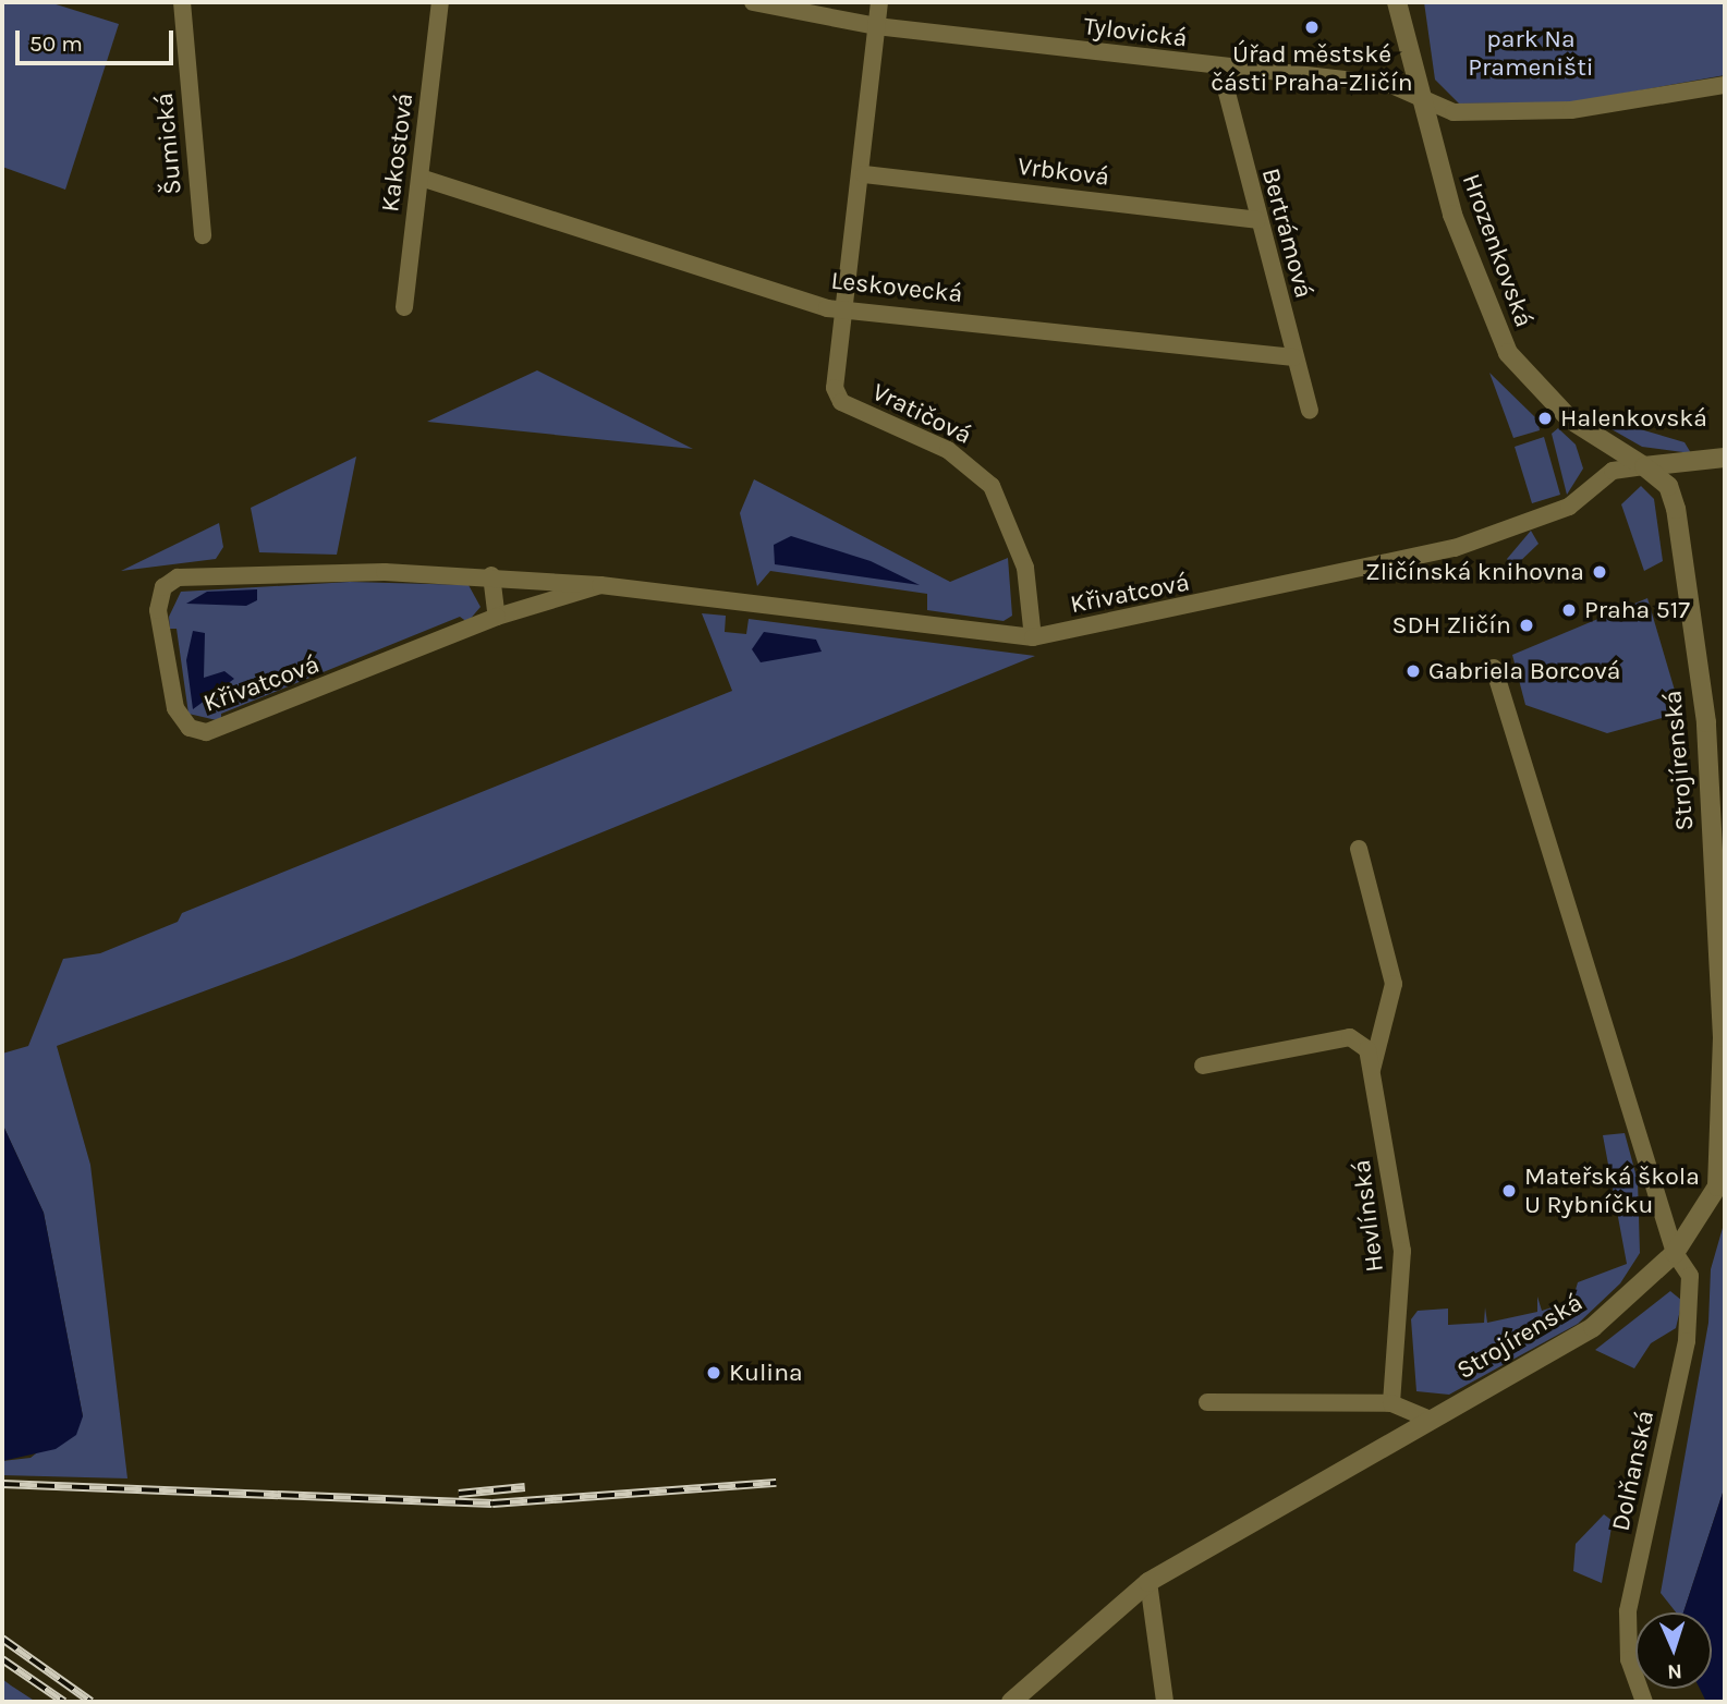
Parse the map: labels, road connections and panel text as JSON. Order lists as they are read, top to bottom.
{
  "streets": {
    "street": [
      "Tylovická",
      "Šumická",
      "Kakostová",
      "Vrbková",
      "Bertrámová",
      "Hrozenkovská",
      "Leskovecká",
      "Vratičová",
      "Křivatcová",
      "Strojírenská",
      "Hevlínská",
      "Dolňanská"
    ]
  },
  "crossings": [
    ["Tylovická", "Bertrámová"],
    ["Tylovická", "Hrozenkovská"],
    ["Tylovická", "Vratičová"],
    ["Kakostová", "Leskovecká"],
    ["Vrbková", "Bertrámová"],
    ["Vrbková", "Vratičová"],
    ["Bertrámová", "Leskovecká"],
    ["Hrozenkovská", "Křivatcová"],
    ["Hrozenkovská", "Strojírenská"],
    ["Leskovecká", "Vratičová"],
    ["Vratičová", "Křivatcová"],
    ["Křivatcová", "Strojírenská"],
    ["Strojírenská", "Dolňanská"]
  ],
  "parks": ["park Na Prameništi"],
  "places": [
    "Úřad městské části Praha-Zličín",
    "Halenkovská",
    "Zličínská knihovna",
    "Praha 517",
    "SDH Zličín",
    "Gabriela Borcová",
    "Mateřská škola U Rybníčku",
    "Kulina"
  ],
  "scale_bar": "50 m",
  "north": "bottom"
}
